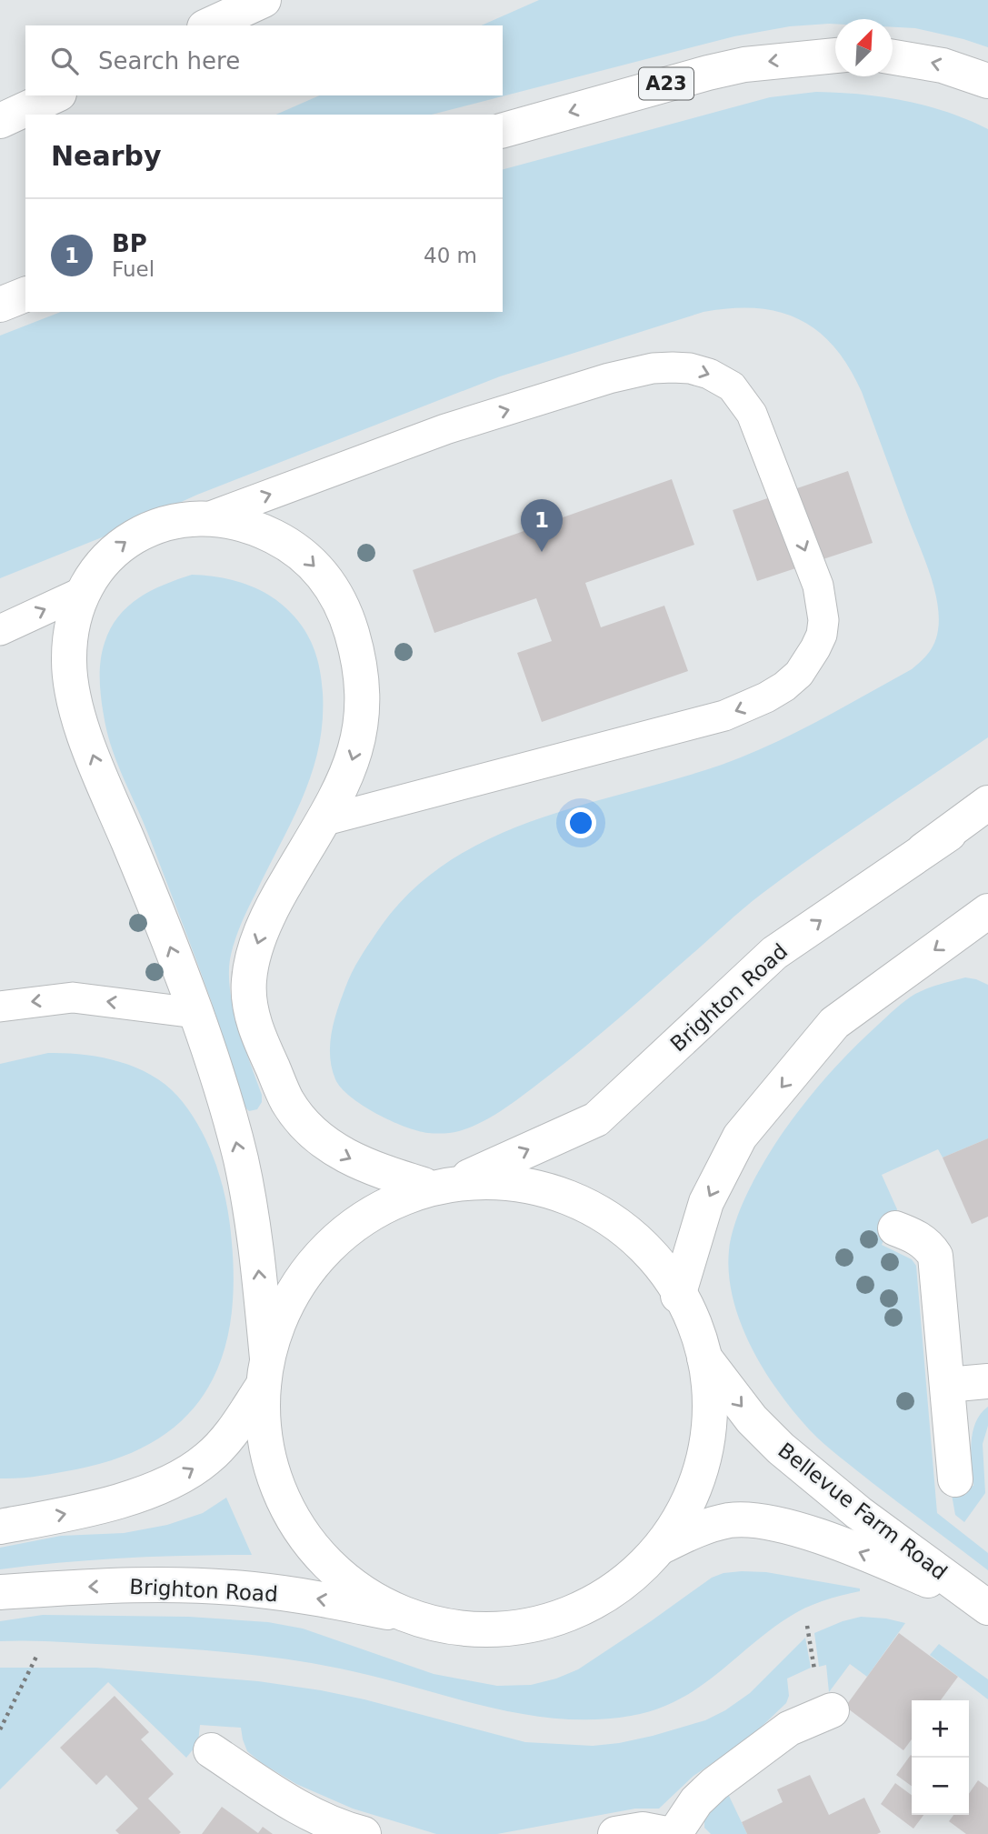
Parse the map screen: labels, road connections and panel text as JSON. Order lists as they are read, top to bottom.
{
  "streets": {
    "main road": ["A23", "Brighton Road", "Bellevue Farm Road"]
  },
  "north": "top right",
  "page": {
    "search": "Search here",
    "heading": "Nearby",
    "list": [
      {
        "mark": "1",
        "name": "BP",
        "note": "Fuel",
        "value": "40 m"
      }
    ],
    "pins": "1",
    "map_buttons": ["+", "−"]
  }
}
